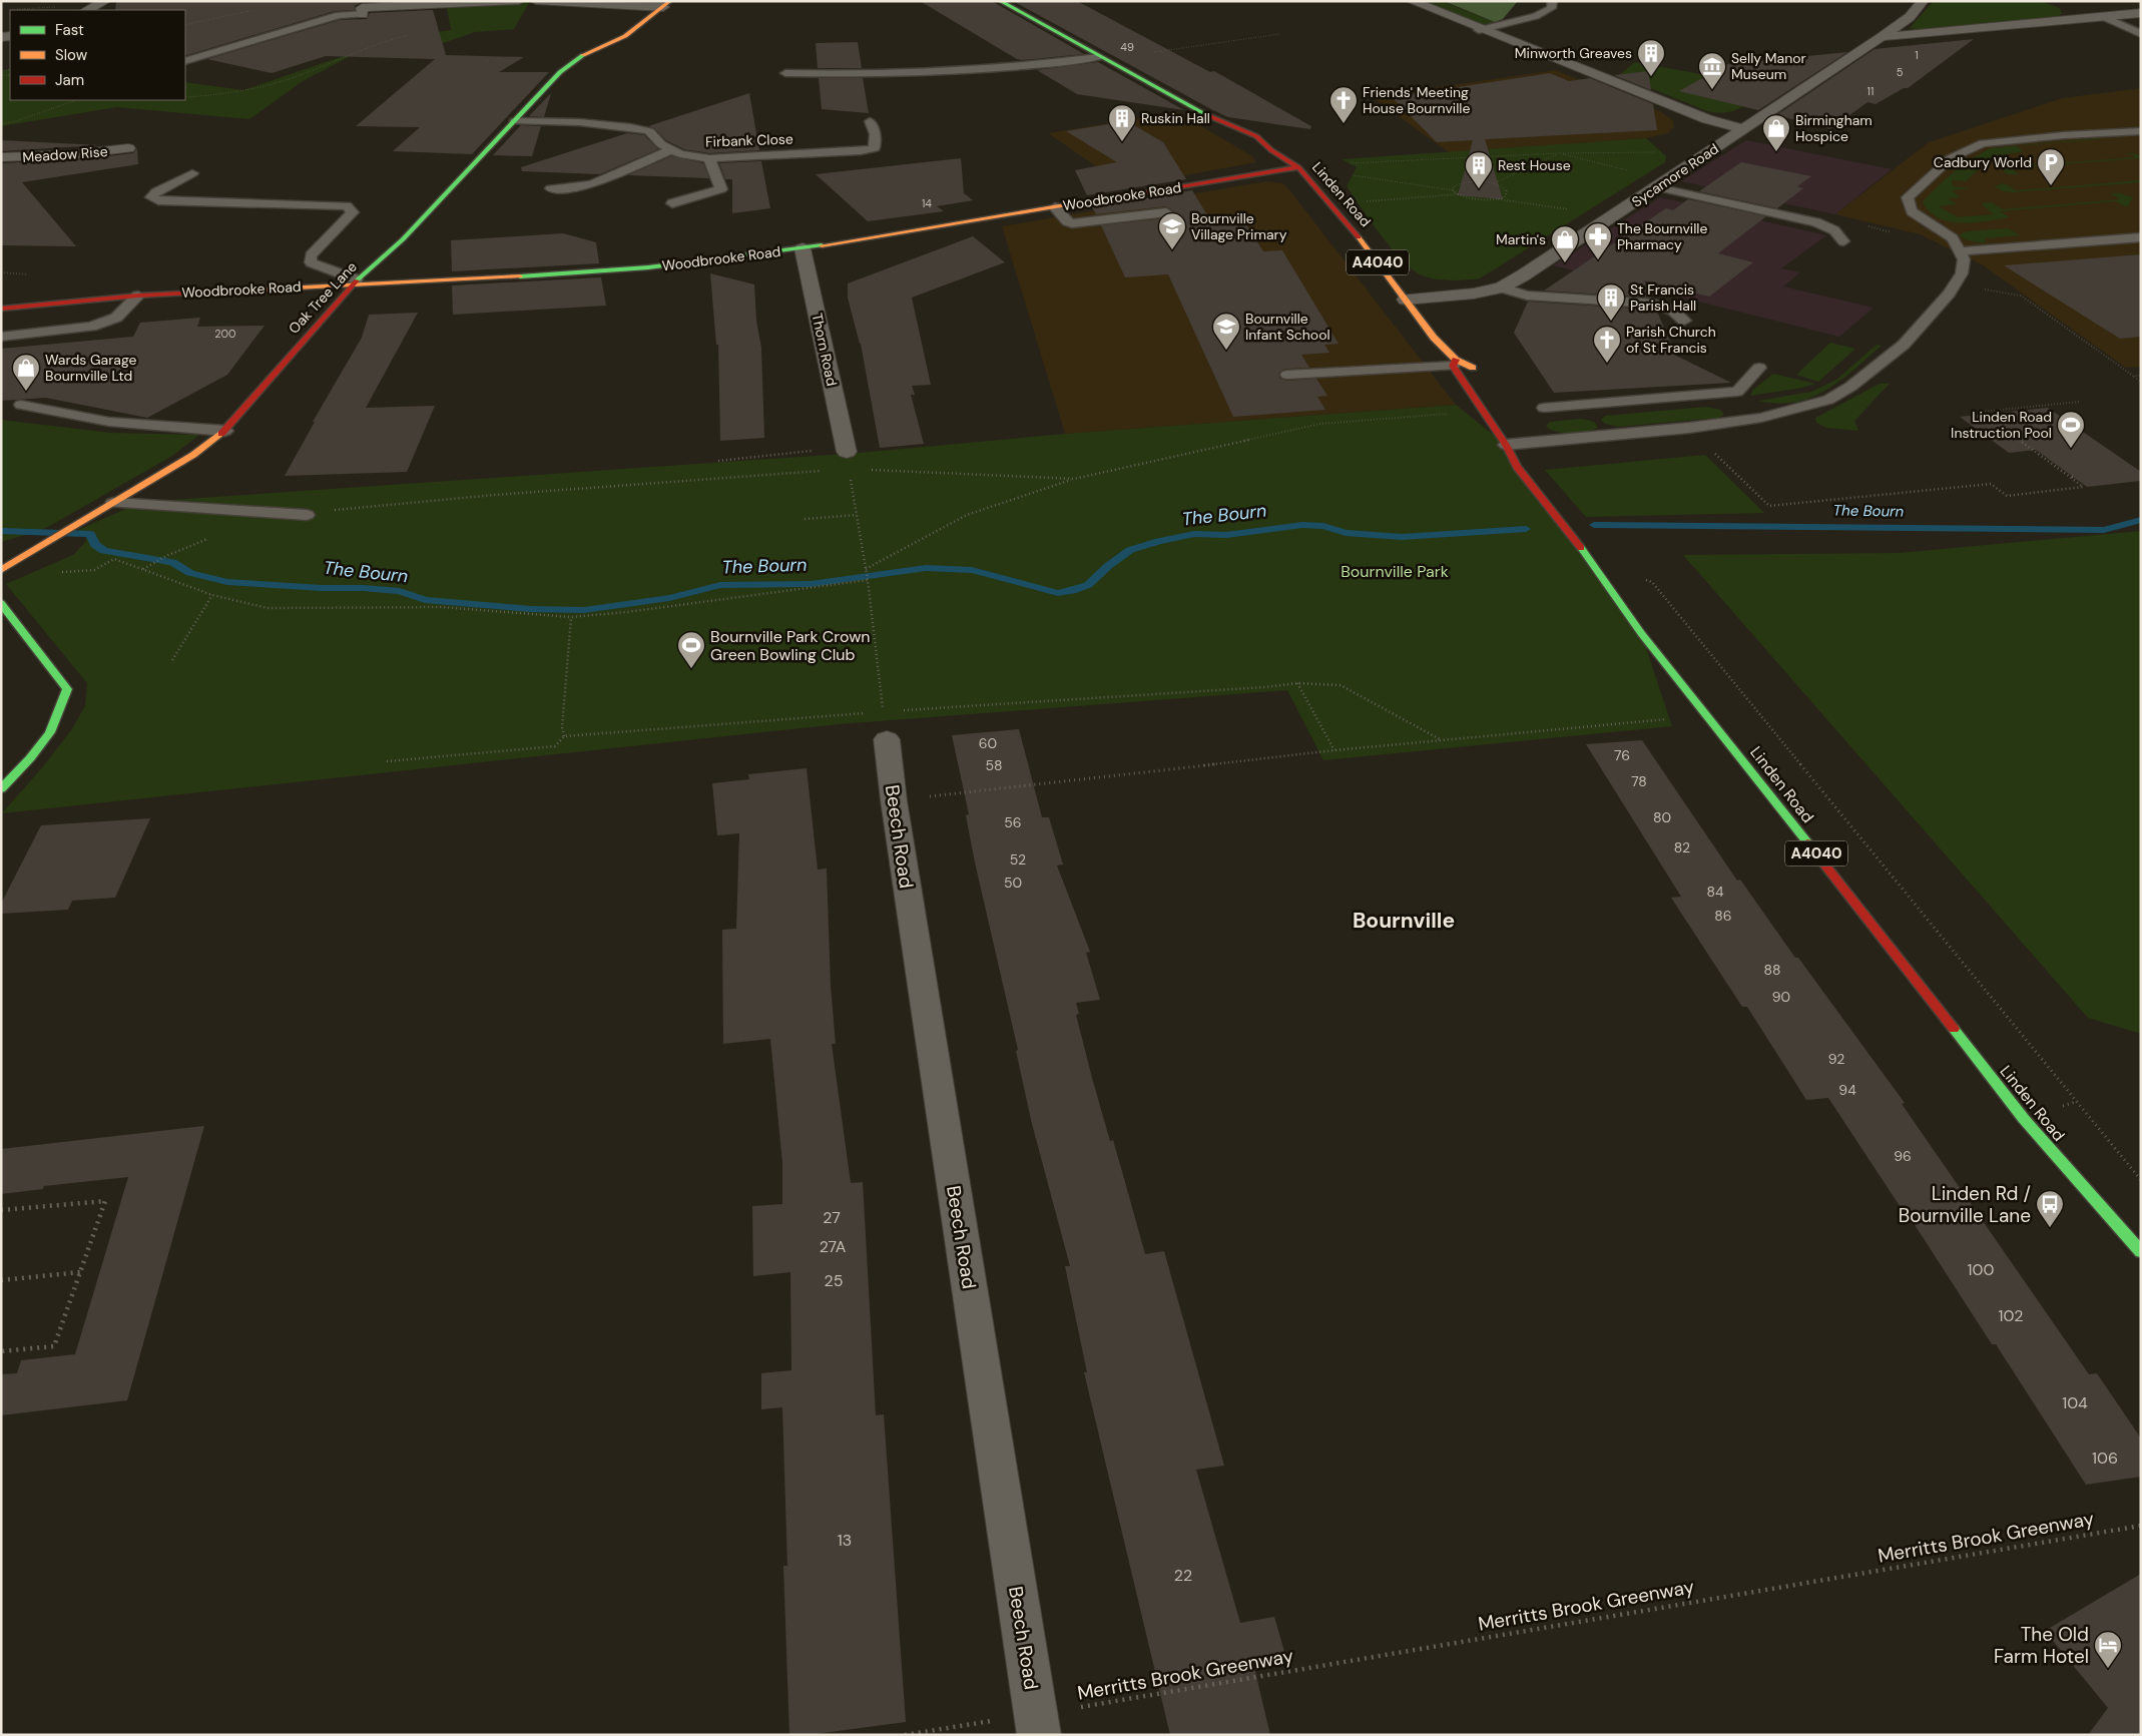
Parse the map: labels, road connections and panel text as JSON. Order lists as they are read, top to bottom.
{
  "streets": {
    "main road": [
      "Linden Road",
      "Woodbrooke Road",
      "A4040",
      "Oak Tree Lane"
    ],
    "street": [
      "Meadow Rise",
      "Sycamore Road",
      "Thorn Road",
      "Beech Road"
    ],
    "lane": ["Firbank Close"],
    "path": ["Merritts Brook Greenway"]
  },
  "crossings": [
    ["Firbank Close", "Oak Tree Lane"],
    ["Sycamore Road", "Linden Road"],
    ["Linden Road", "Woodbrooke Road"],
    ["Woodbrooke Road", "Oak Tree Lane"],
    ["Woodbrooke Road", "Thorn Road"],
    ["Beech Road", "Merritts Brook Greenway"]
  ],
  "districts": ["Bournville"],
  "water": ["The Bourn"],
  "parks": ["Bournville Park"],
  "places": {
    "building": [
      "Minworth Greaves",
      "Ruskin Hall",
      "Rest House",
      "St Francis Parish Hall"
    ],
    "museum": ["Selly Manor Museum"],
    "church": ["Friends' Meeting House Bournville", "Parish Church of St Francis"],
    "shop": ["Birmingham Hospice", "Martin's", "Wards Garage Bournville Ltd"],
    "parking": ["Cadbury World"],
    "school or university": ["Bournville Village Primary", "Bournville Infant School"],
    "pharmacy": ["The Bournville Pharmacy"],
    "sports": ["Linden Road Instruction Pool", "Bournville Park Crown Green Bowling Club"],
    "bus stop": ["Linden Rd / Bournville Lane"],
    "hotel": ["The Old Farm Hotel"]
  },
  "house_numbers": [
    "49",
    "1",
    "5",
    "11",
    "14",
    "200",
    "60",
    "76",
    "58",
    "78",
    "80",
    "56",
    "82",
    "52",
    "50",
    "84",
    "86",
    "88",
    "90",
    "92",
    "94",
    "96",
    "27",
    "27A",
    "100",
    "25",
    "102",
    "104",
    "106",
    "13",
    "22"
  ],
  "legend": ["Fast", "Slow", "Jam"]
}
